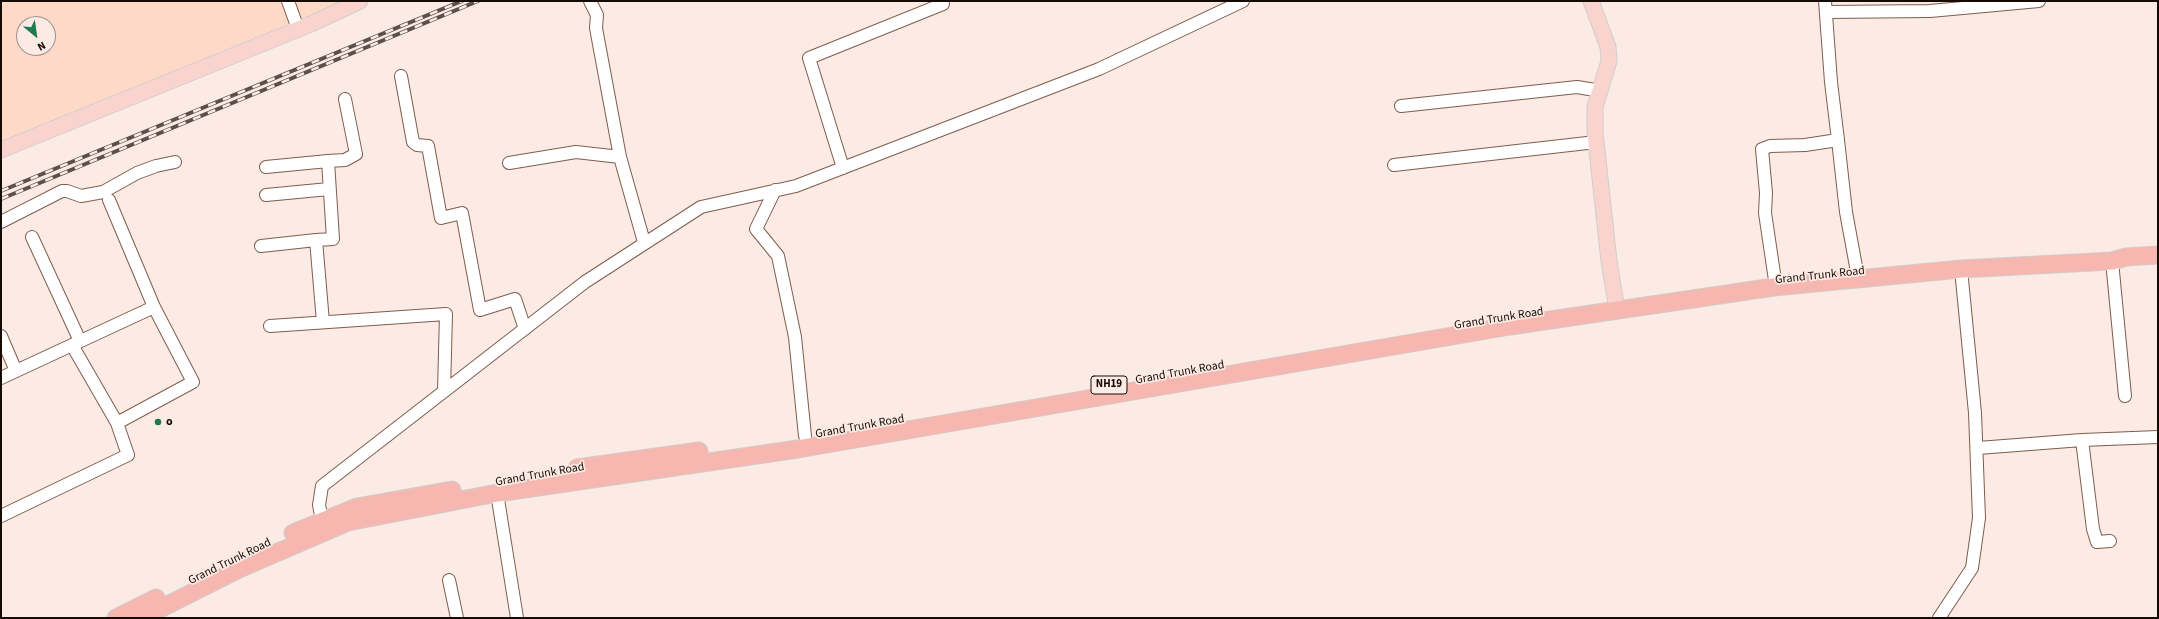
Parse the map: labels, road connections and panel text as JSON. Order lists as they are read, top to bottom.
{
  "streets": {
    "highway": ["Grand Trunk Road", "NH19"]
  },
  "places": ["o"],
  "north": "bottom right"
}
